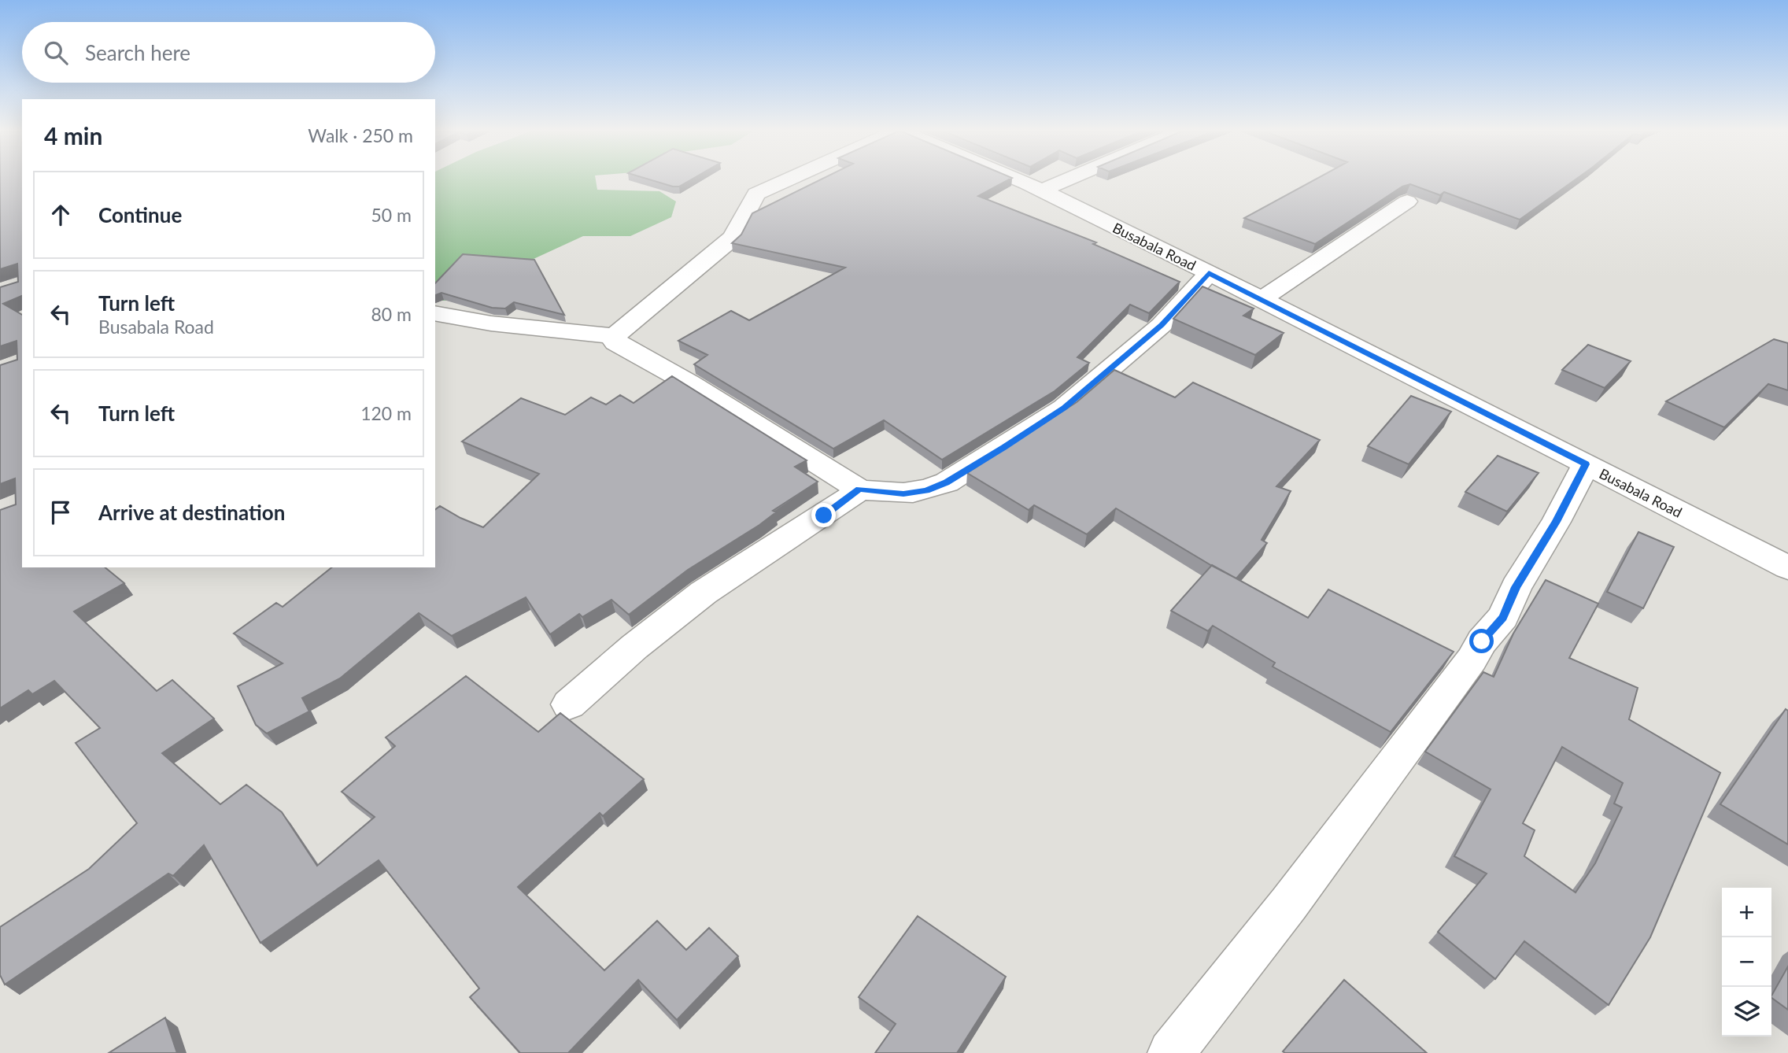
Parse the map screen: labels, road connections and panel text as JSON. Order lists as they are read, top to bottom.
{
  "streets": {
    "street": ["Busabala Road"]
  },
  "page": {
    "search": "Search here",
    "heading": ["4 min", "Walk · 250 m"],
    "list": [
      ["Continue", "50 m"],
      ["Turn left", "Busabala Road", "80 m"],
      ["Turn left", "120 m"],
      "Arrive at destination"
    ],
    "map_buttons": ["+", "−"]
  }
}
